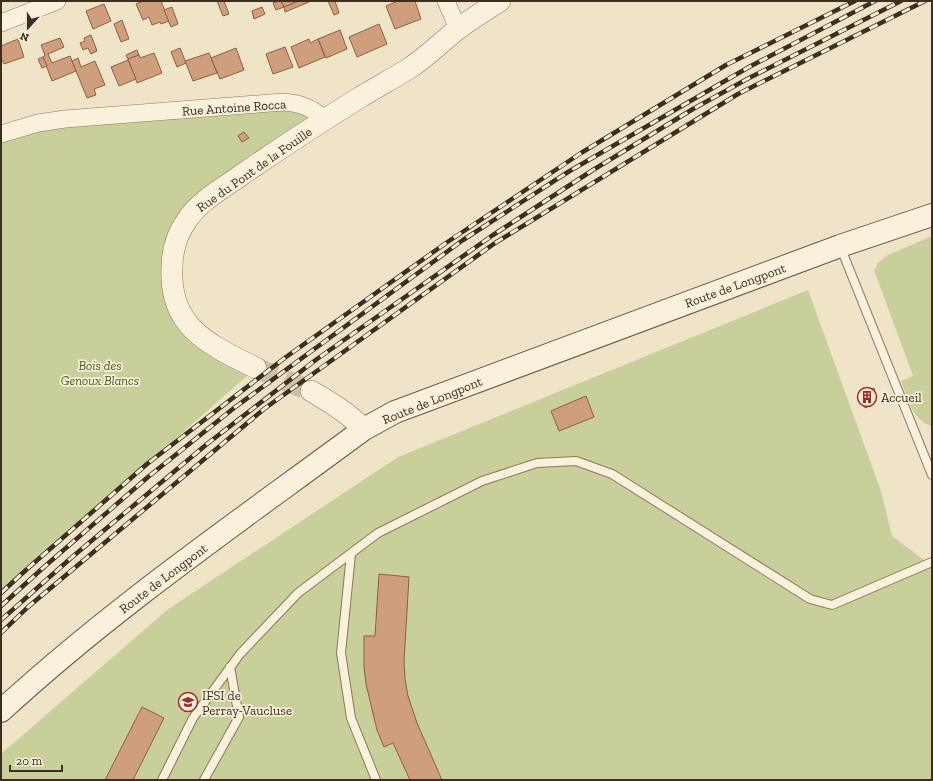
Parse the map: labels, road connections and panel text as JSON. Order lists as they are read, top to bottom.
{
  "streets": {
    "main road": ["Route de Longpont"],
    "street": ["Rue Antoine Rocca", "Rue du Pont de la Fouille"]
  },
  "crossings": [
    ["Rue Antoine Rocca", "Rue du Pont de la Fouille"]
  ],
  "parks": ["Bois des Genoux Blancs"],
  "places": {
    "building": ["Accueil"],
    "school or university": ["IFSI de Perray-Vaucluse"]
  },
  "scale_bar": "20 m",
  "north": "bottom"
}
